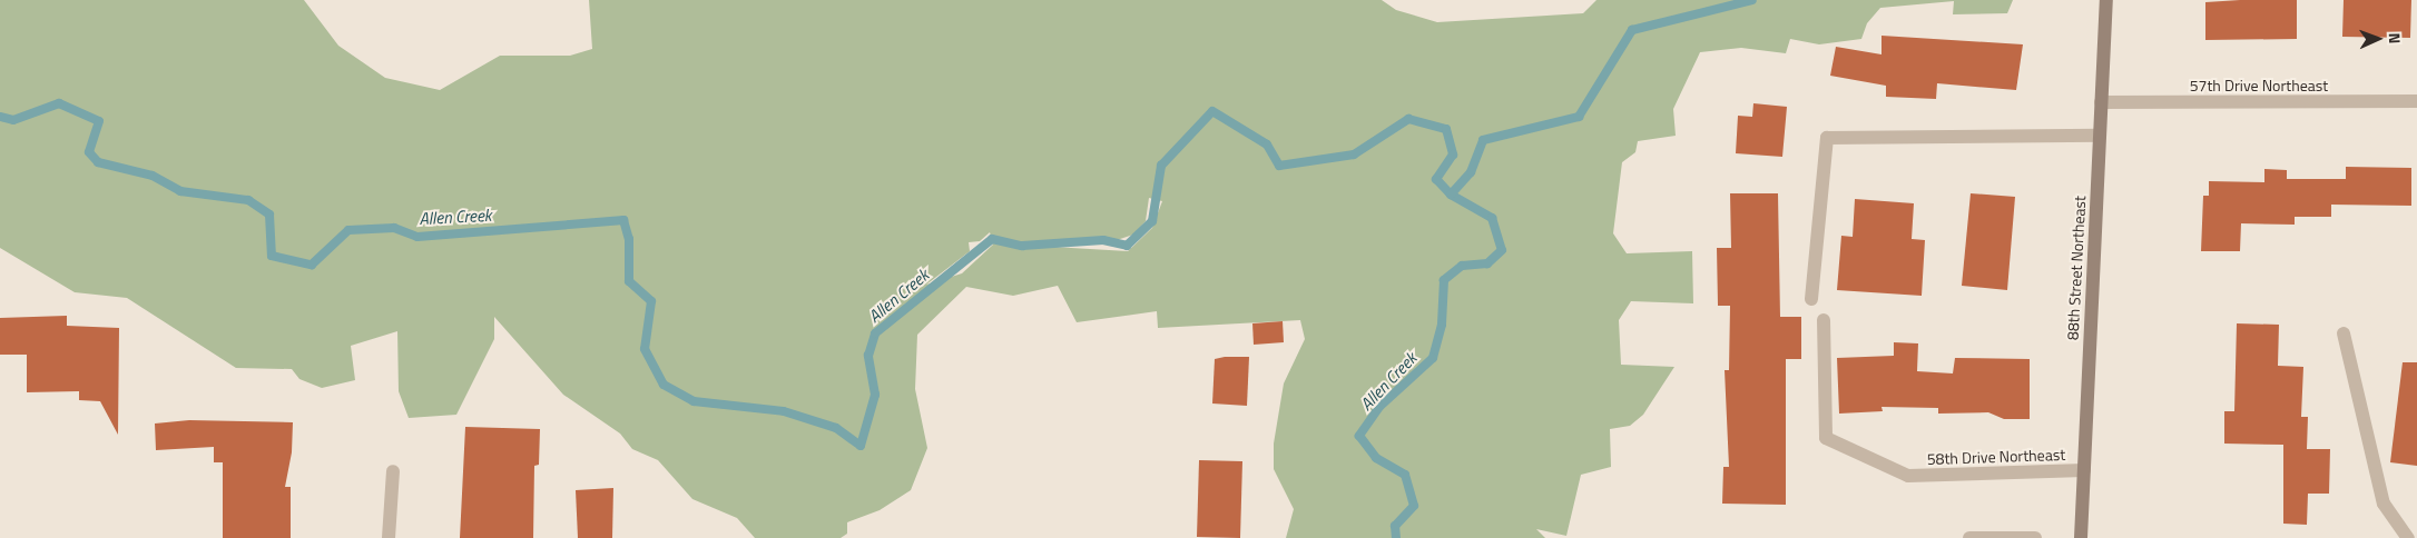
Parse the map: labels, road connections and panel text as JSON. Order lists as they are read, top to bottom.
{
  "streets": {
    "main road": ["88th Street Northeast"],
    "street": ["57th Drive Northeast", "58th Drive Northeast"]
  },
  "crossings": [
    ["57th Drive Northeast", "88th Street Northeast"],
    ["88th Street Northeast", "58th Drive Northeast"]
  ],
  "water": ["Allen Creek"],
  "north": "right"
}
